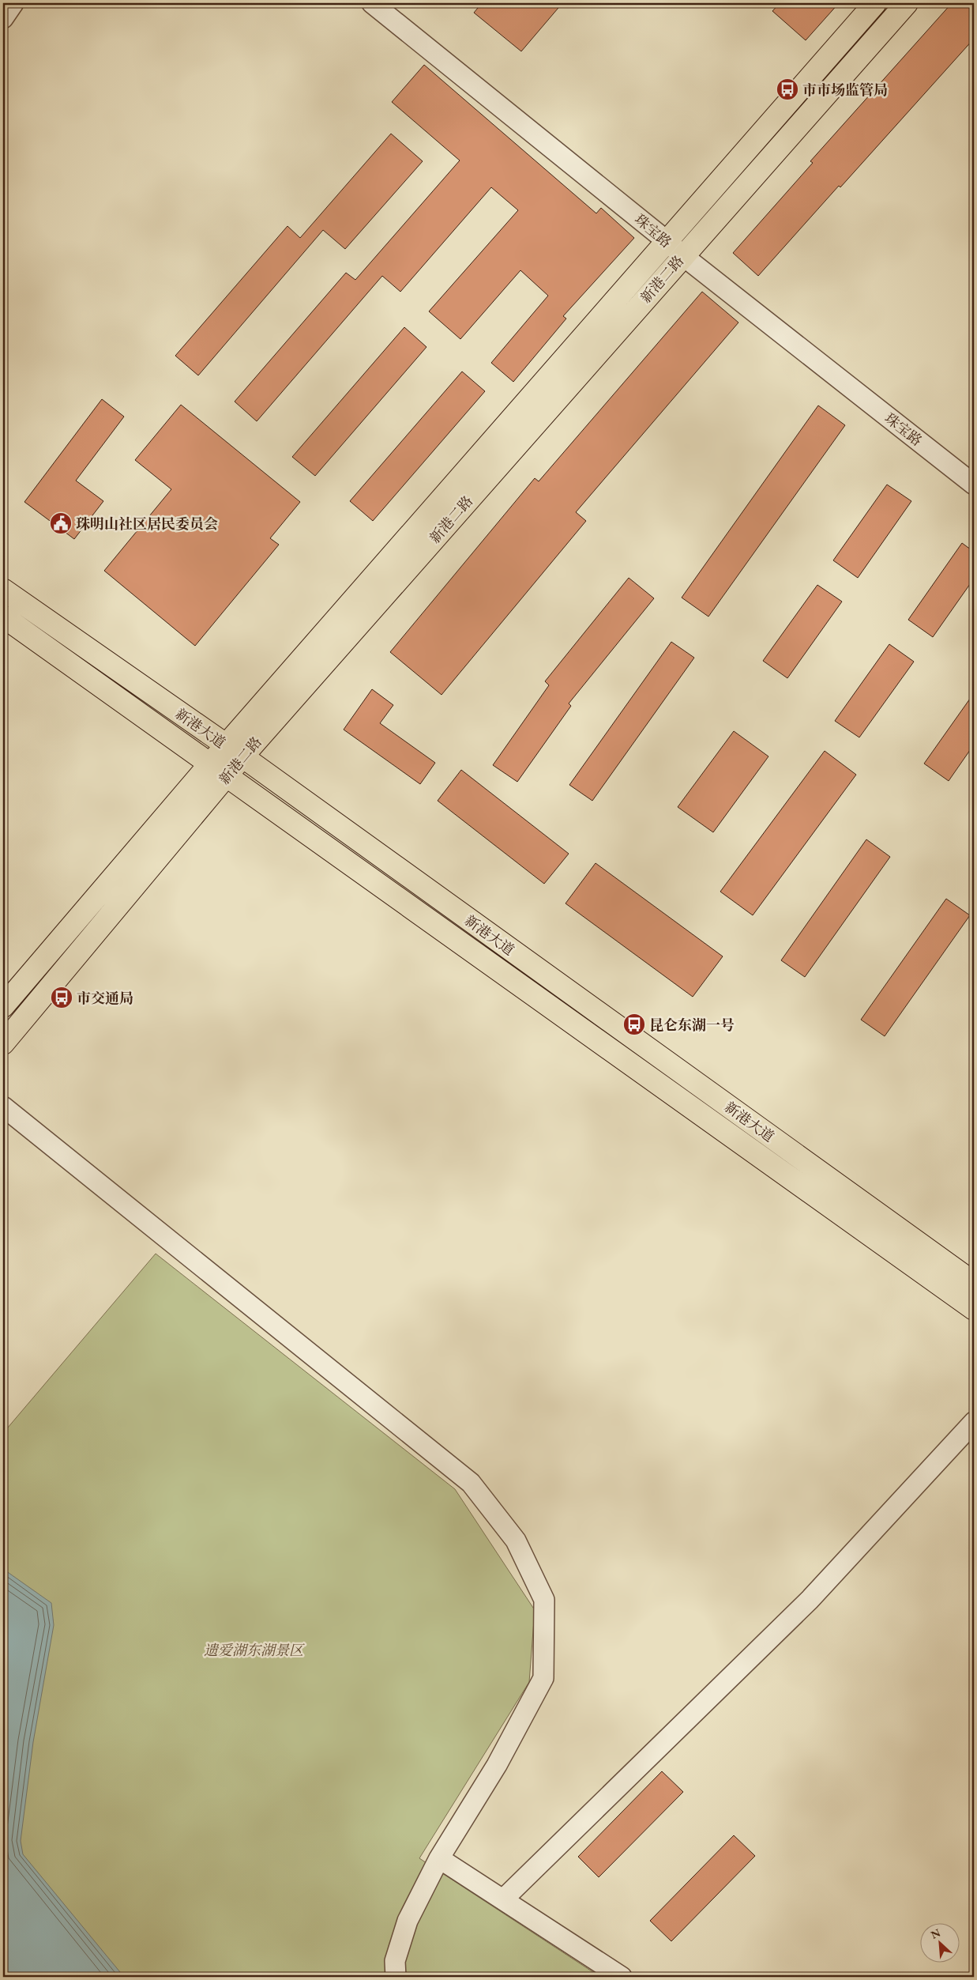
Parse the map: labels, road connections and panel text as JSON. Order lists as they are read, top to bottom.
{
  "streets": {
    "main road": ["新港二路", "新港大道"],
    "street": ["珠宝路"]
  },
  "crossings": [
    ["珠宝路", "新港二路"],
    ["新港二路", "新港大道"]
  ],
  "parks": ["遗爱湖东湖景区"],
  "places": {
    "bus stop": ["市市场监管局", "市交通局", "昆仑东湖一号"],
    "public building": ["珠明山社区居民委员会"]
  },
  "north": "top left"
}
